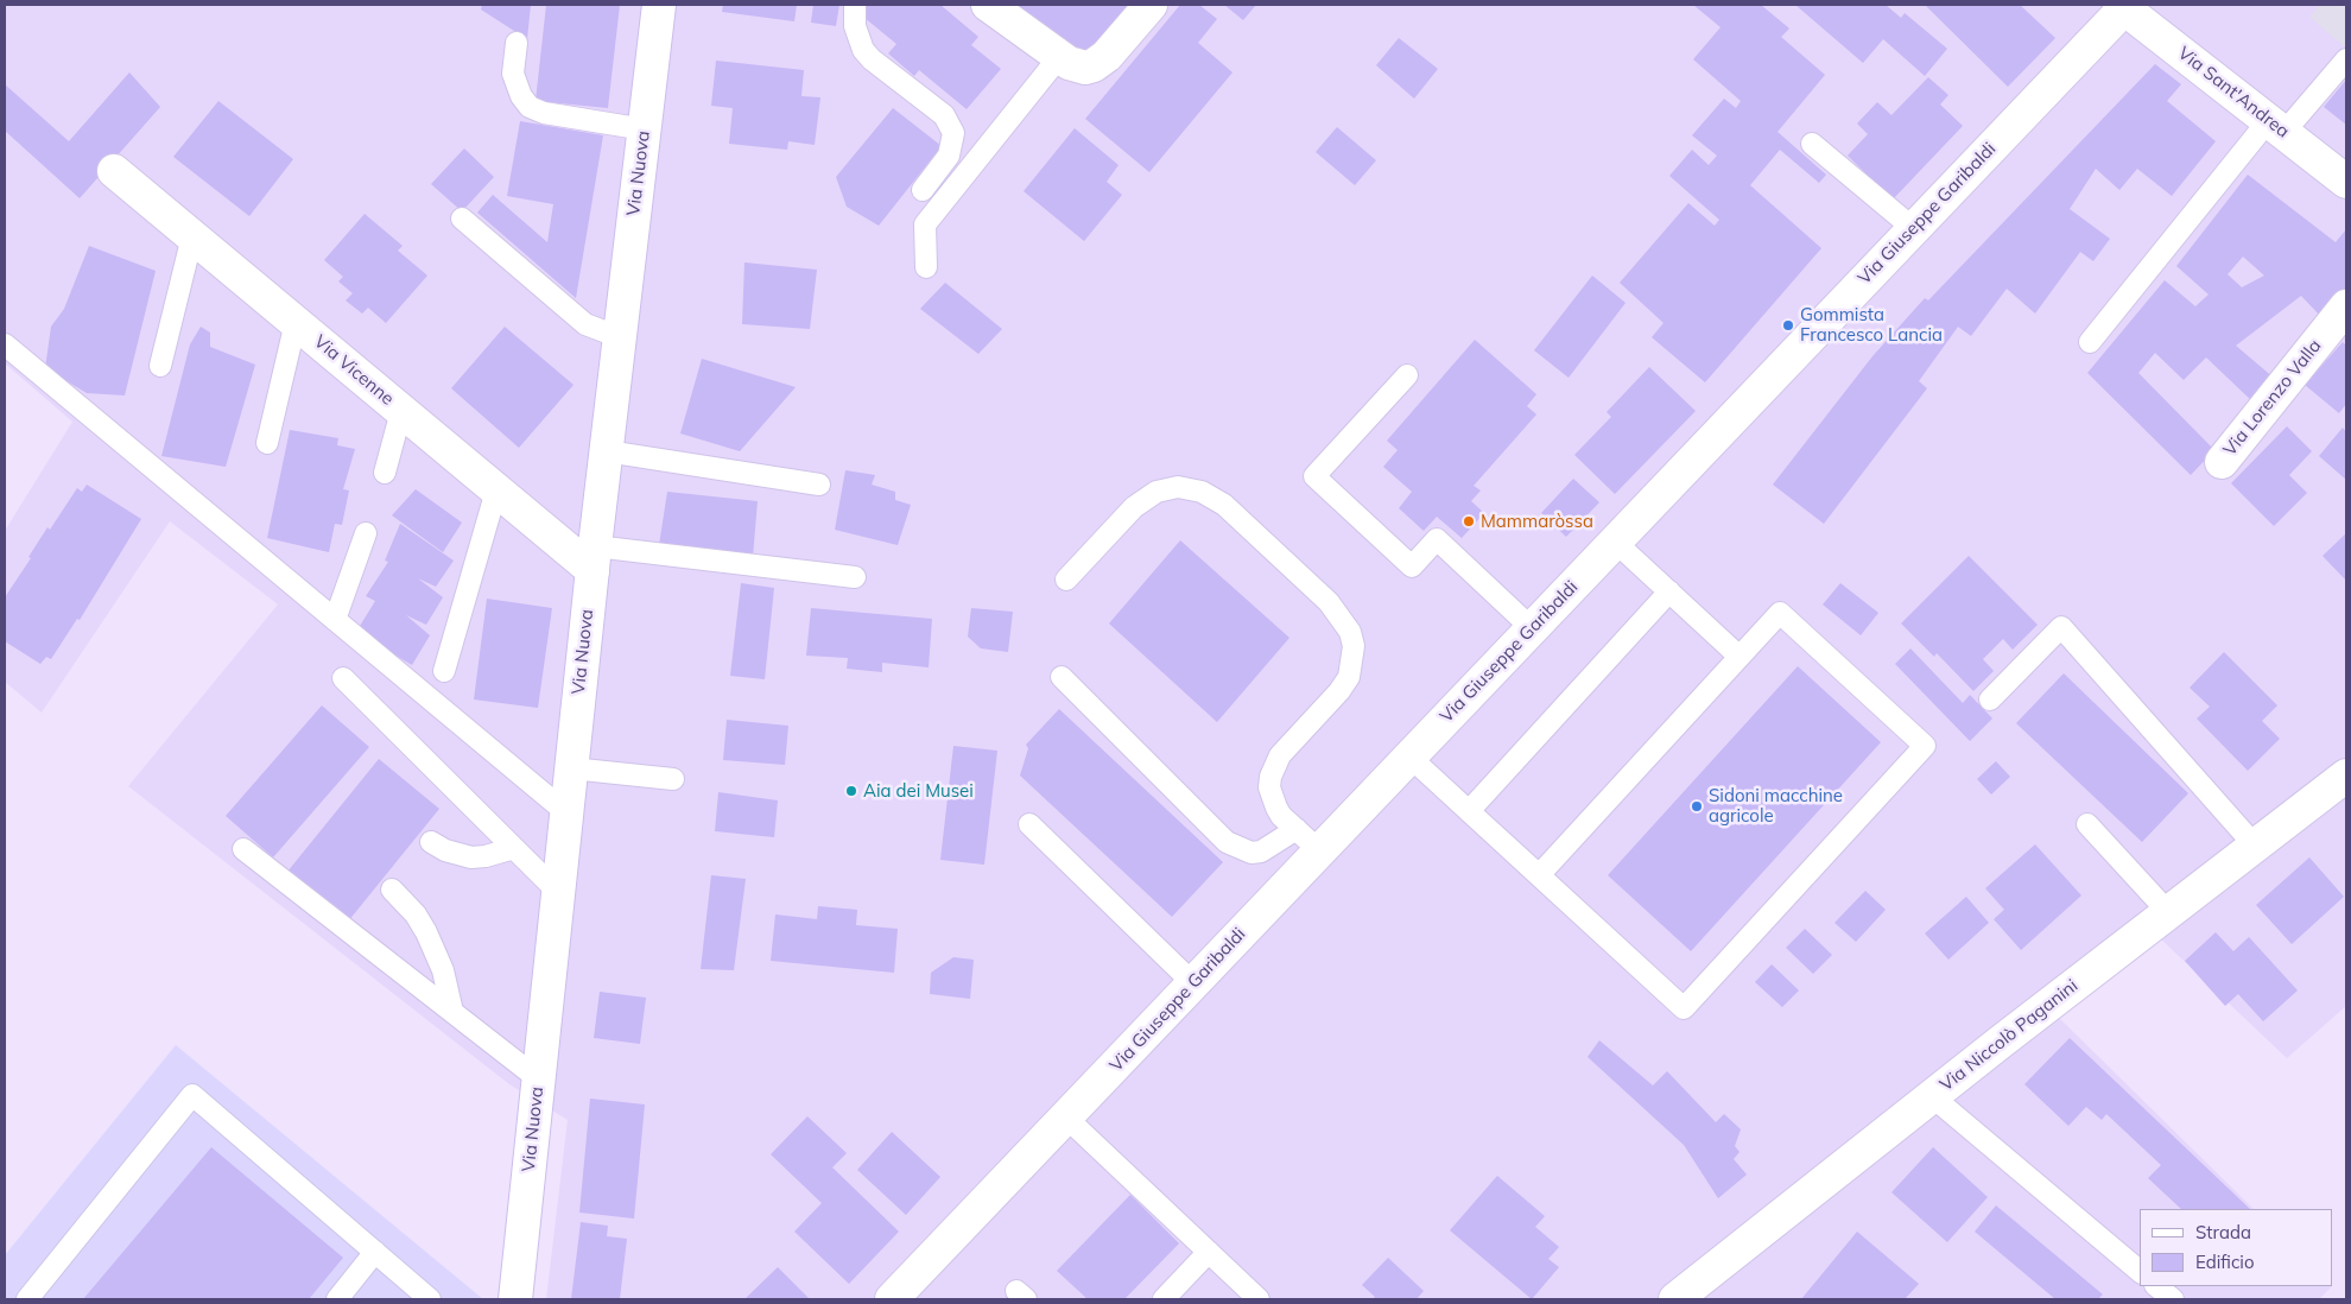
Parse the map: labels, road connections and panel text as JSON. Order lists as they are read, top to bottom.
{
  "streets": {
    "street": [
      "Via Sant'Andrea",
      "Via Nuova",
      "Via Giuseppe Garibaldi",
      "Via Vicenne",
      "Via Lorenzo Valla",
      "Via Niccolò Paganini"
    ]
  },
  "crossings": [
    ["Via Sant'Andrea", "Via Giuseppe Garibaldi"],
    ["Via Nuova", "Via Vicenne"]
  ],
  "places": [
    "Gommista Francesco Lancia",
    "Mammaròssa",
    "Aia dei Musei",
    "Sidoni macchine agricole"
  ],
  "legend": ["Strada", "Edificio"]
}
